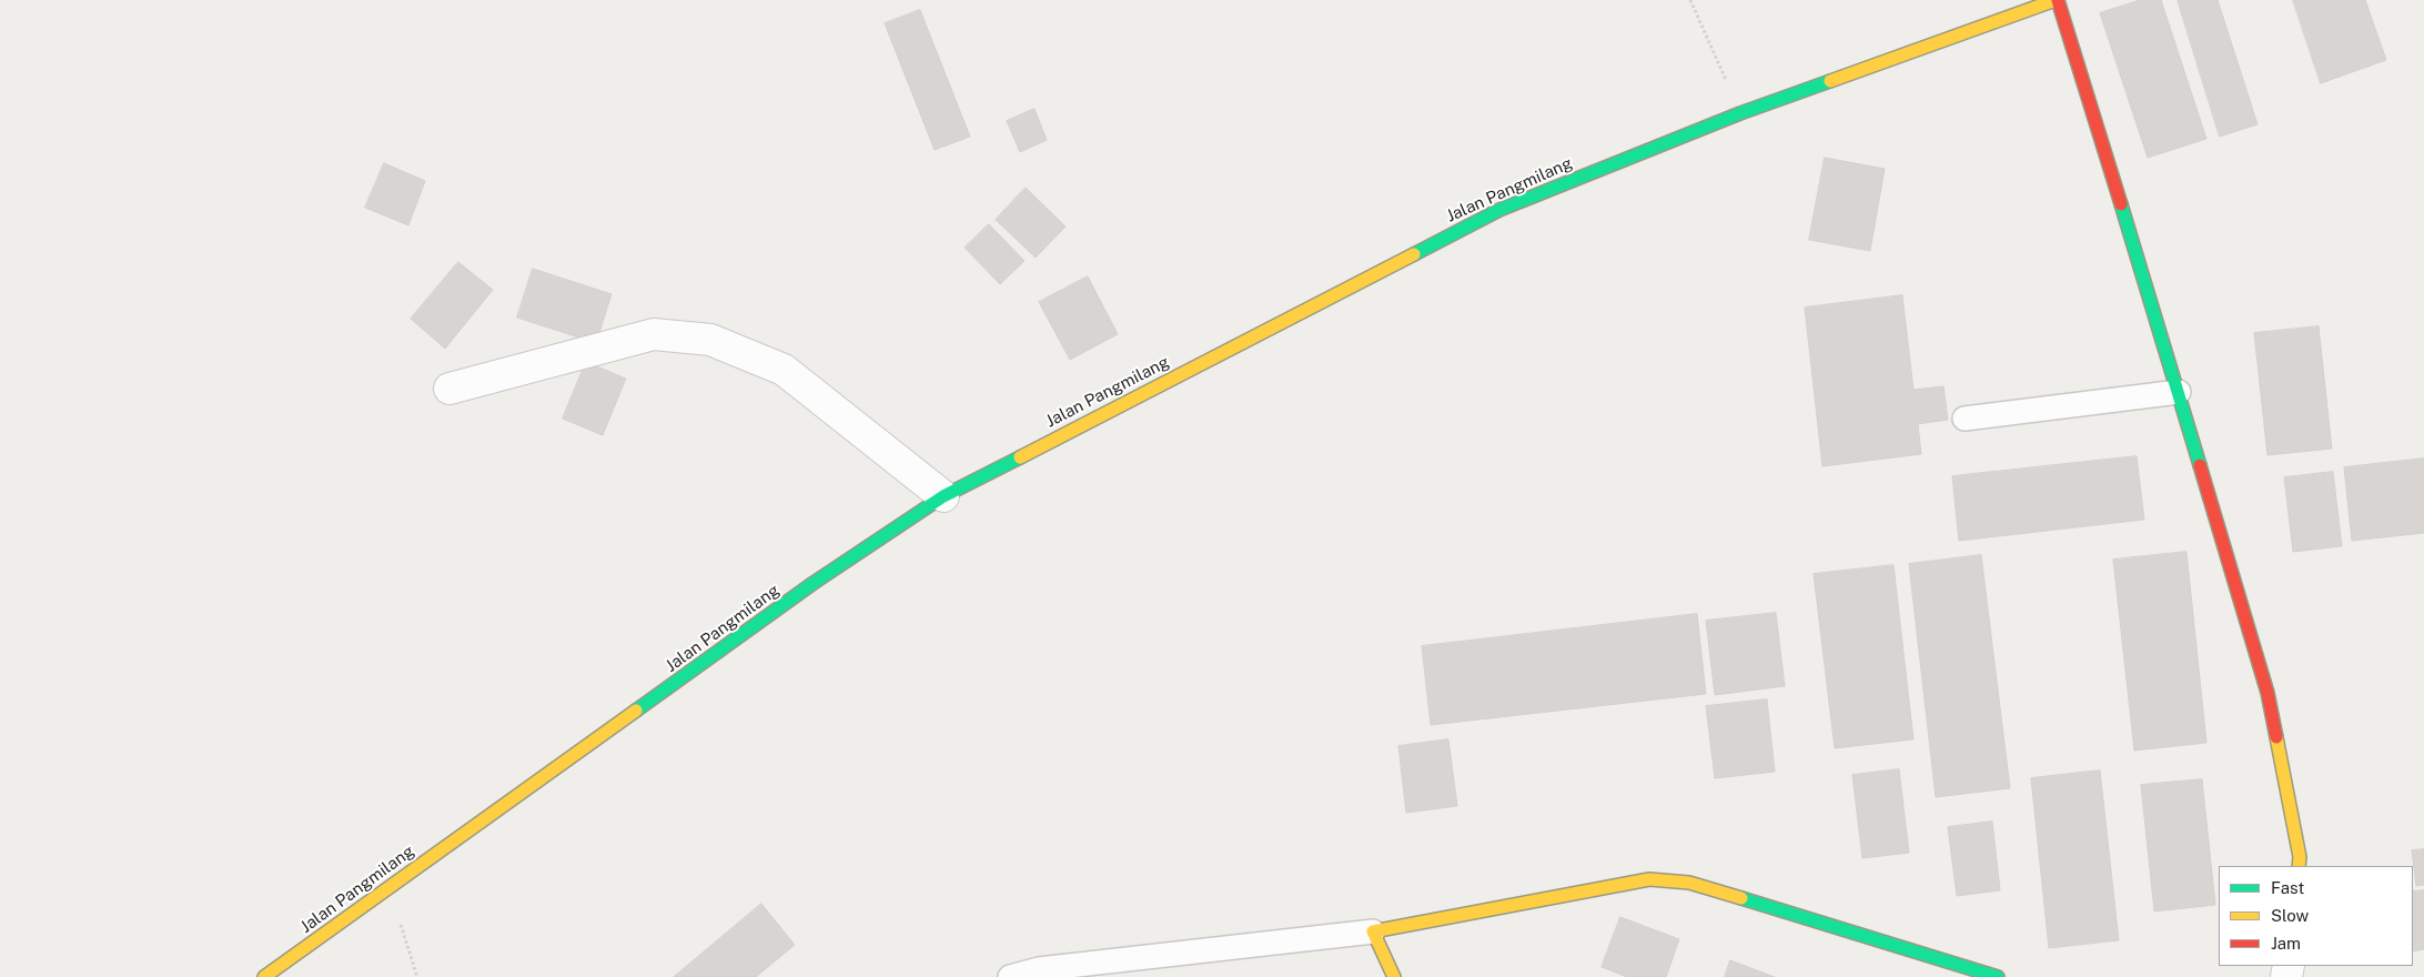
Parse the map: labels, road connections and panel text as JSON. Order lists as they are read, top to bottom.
{
  "streets": {
    "street": ["Jalan Pangmilang"]
  },
  "legend": ["Fast", "Slow", "Jam"]
}
